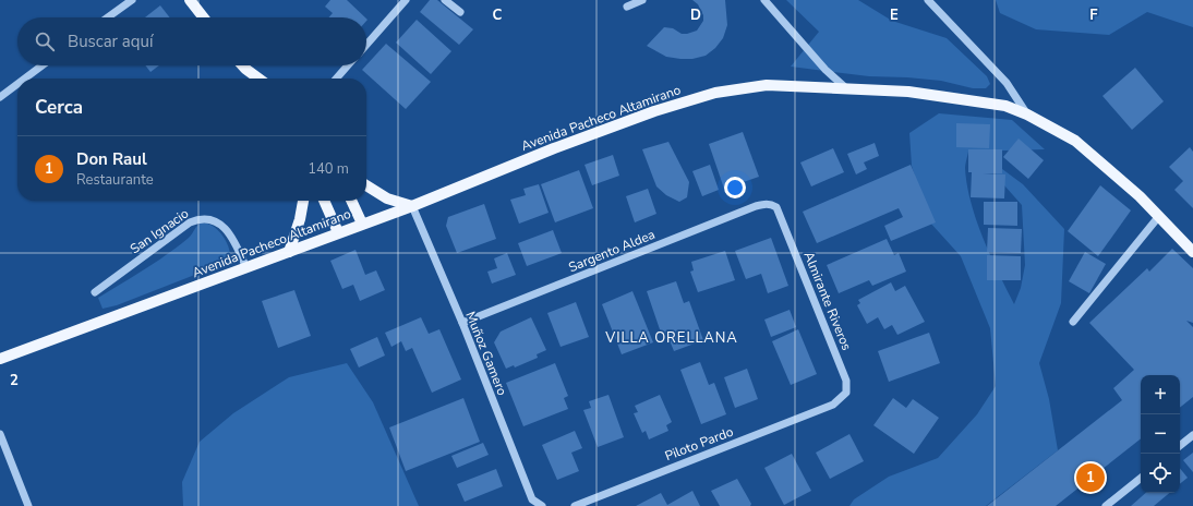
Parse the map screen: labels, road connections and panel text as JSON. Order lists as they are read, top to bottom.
{
  "streets": {
    "main road": ["Avenida Pacheco Altamirano"],
    "street": [
      "San Ignacio",
      "Sargento Aldea",
      "Almirante Riveros",
      "Muñoz Gamero",
      "Piloto Pardo"
    ]
  },
  "crossings": [
    ["Avenida Pacheco Altamirano", "San Ignacio"],
    ["Avenida Pacheco Altamirano", "Muñoz Gamero"],
    ["Sargento Aldea", "Almirante Riveros"],
    ["Sargento Aldea", "Muñoz Gamero"],
    ["Almirante Riveros", "Piloto Pardo"]
  ],
  "districts": ["VILLA ORELLANA"],
  "page": {
    "search": "Buscar aquí",
    "heading": "Cerca",
    "list": [
      {
        "mark": "1",
        "name": "Don Raul",
        "note": "Restaurante",
        "value": "140 m"
      }
    ],
    "map_buttons": ["+", "−"],
    "pins": "1"
  },
  "grid": {
    "columns": [
      "C",
      "D",
      "E",
      "F"
    ],
    "rows": ["2"]
  }
}
